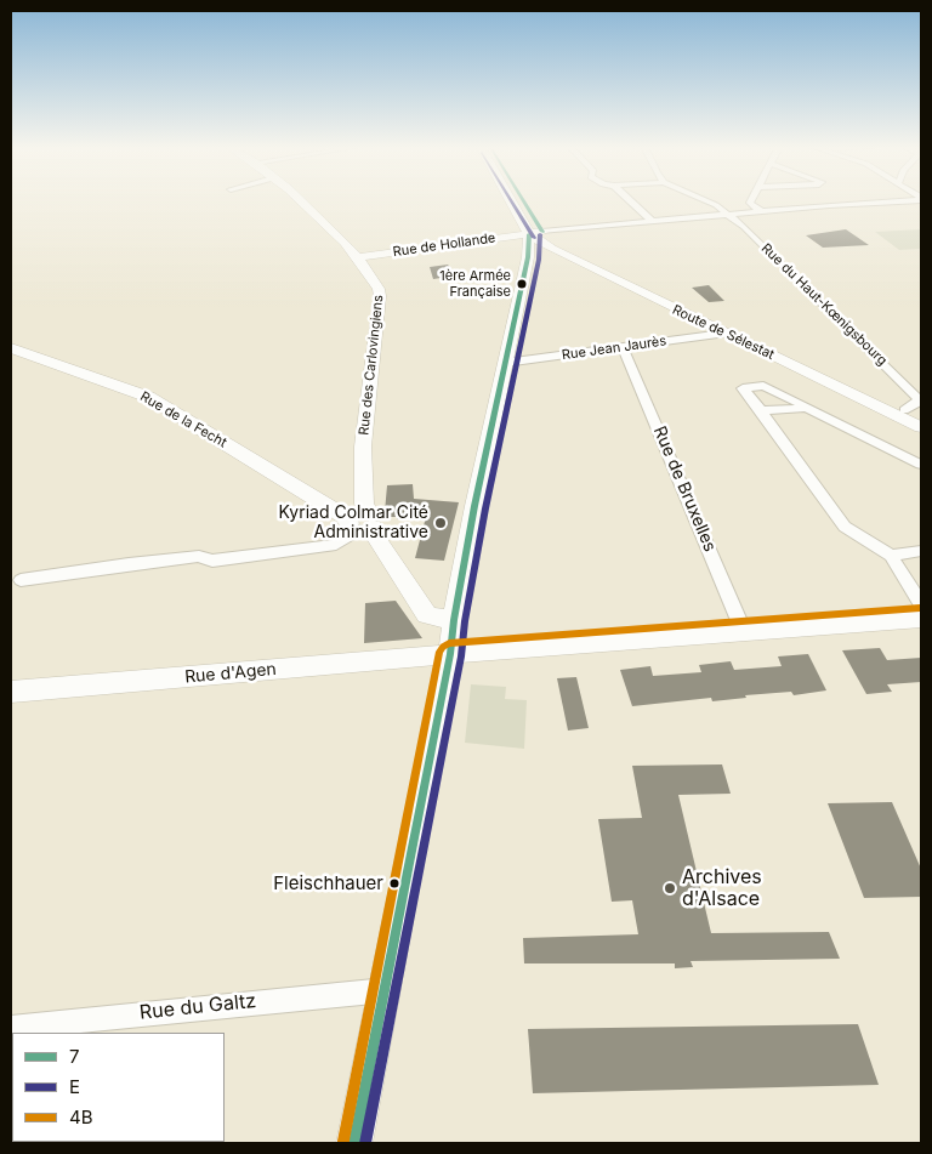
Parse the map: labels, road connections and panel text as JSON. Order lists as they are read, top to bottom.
{
  "streets": {
    "main road": [
      "Rue de Hollande",
      "Route de Sélestat",
      "Rue des Carlovingiens",
      "Rue de la Fecht",
      "Rue d'Agen"
    ],
    "street": [
      "Rue du Haut-Kœnigsbourg",
      "Rue Jean Jaurès",
      "Rue de Bruxelles",
      "Rue du Galtz"
    ]
  },
  "crossings": [
    ["Rue de Hollande", "Route de Sélestat"],
    ["Rue de Hollande", "Rue des Carlovingiens"],
    ["Rue du Haut-Kœnigsbourg", "Route de Sélestat"],
    ["Route de Sélestat", "Rue Jean Jaurès"],
    ["Rue Jean Jaurès", "Rue de Bruxelles"],
    ["Rue des Carlovingiens", "Rue de la Fecht"],
    ["Rue de Bruxelles", "Rue d'Agen"]
  ],
  "places": [
    "1ère Armée Française",
    "Kyriad Colmar Cité Administrative",
    "Fleischhauer",
    "Archives d'Alsace"
  ],
  "lines": ["transit line 7", "transit line E", "transit line 4B"],
  "legend": ["7", "E", "4B"]
}
